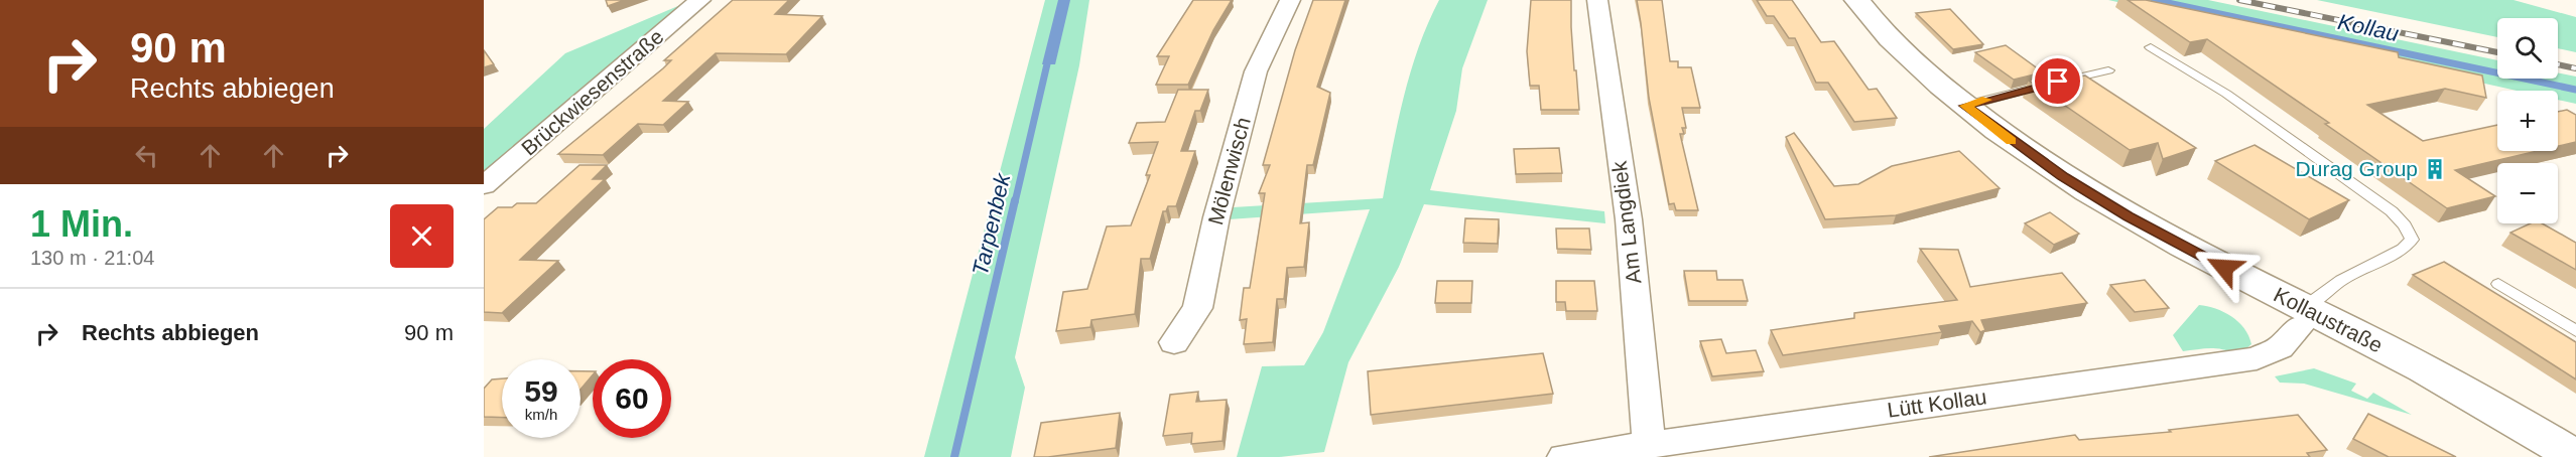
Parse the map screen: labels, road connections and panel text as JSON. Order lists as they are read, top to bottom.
{
  "streets": {
    "main road": ["Kollaustraße"],
    "street": [
      "Brückwiesenstraße",
      "Mölenwisch",
      "Am Langdiek",
      "Lütt Kollau"
    ]
  },
  "crossings": [
    ["Am Langdiek", "Lütt Kollau"],
    ["Kollaustraße", "Lütt Kollau"]
  ],
  "water": ["Kollau", "Tarpenbek"],
  "places": {
    "building": ["Durag Group"]
  },
  "page": {
    "turn": ["90 m", "Rechts abbiegen"],
    "map_buttons": ["+", "−"],
    "heading": ["1 Min.", "130 m · 21:04"],
    "list": [
      {
        "name": "Rechts abbiegen",
        "value": "90 m"
      }
    ],
    "speed": "59 km/h",
    "limit": "60"
  }
}
